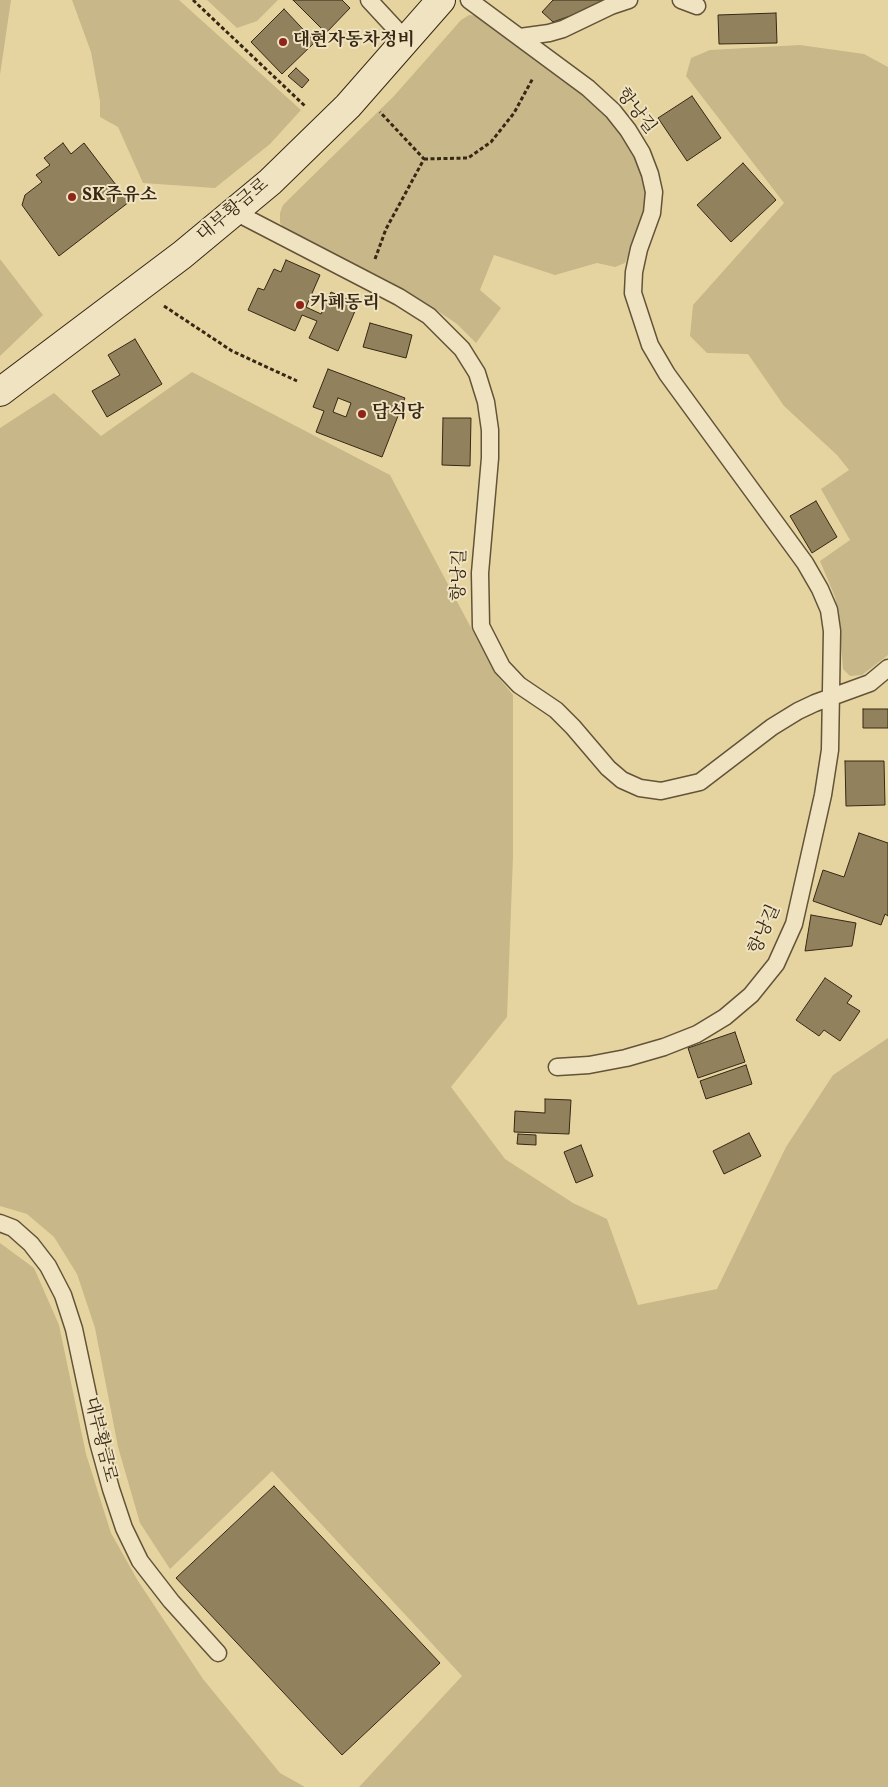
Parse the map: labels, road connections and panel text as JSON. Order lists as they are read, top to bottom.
{
  "streets": {
    "main road": ["대부황금로"],
    "lane": ["항낭길"]
  },
  "crossings": [
    ["항낭길", "대부황금로"]
  ],
  "places": [
    "대현자동차정비",
    "SK주유소",
    "카페동리",
    "담식당"
  ]
}
